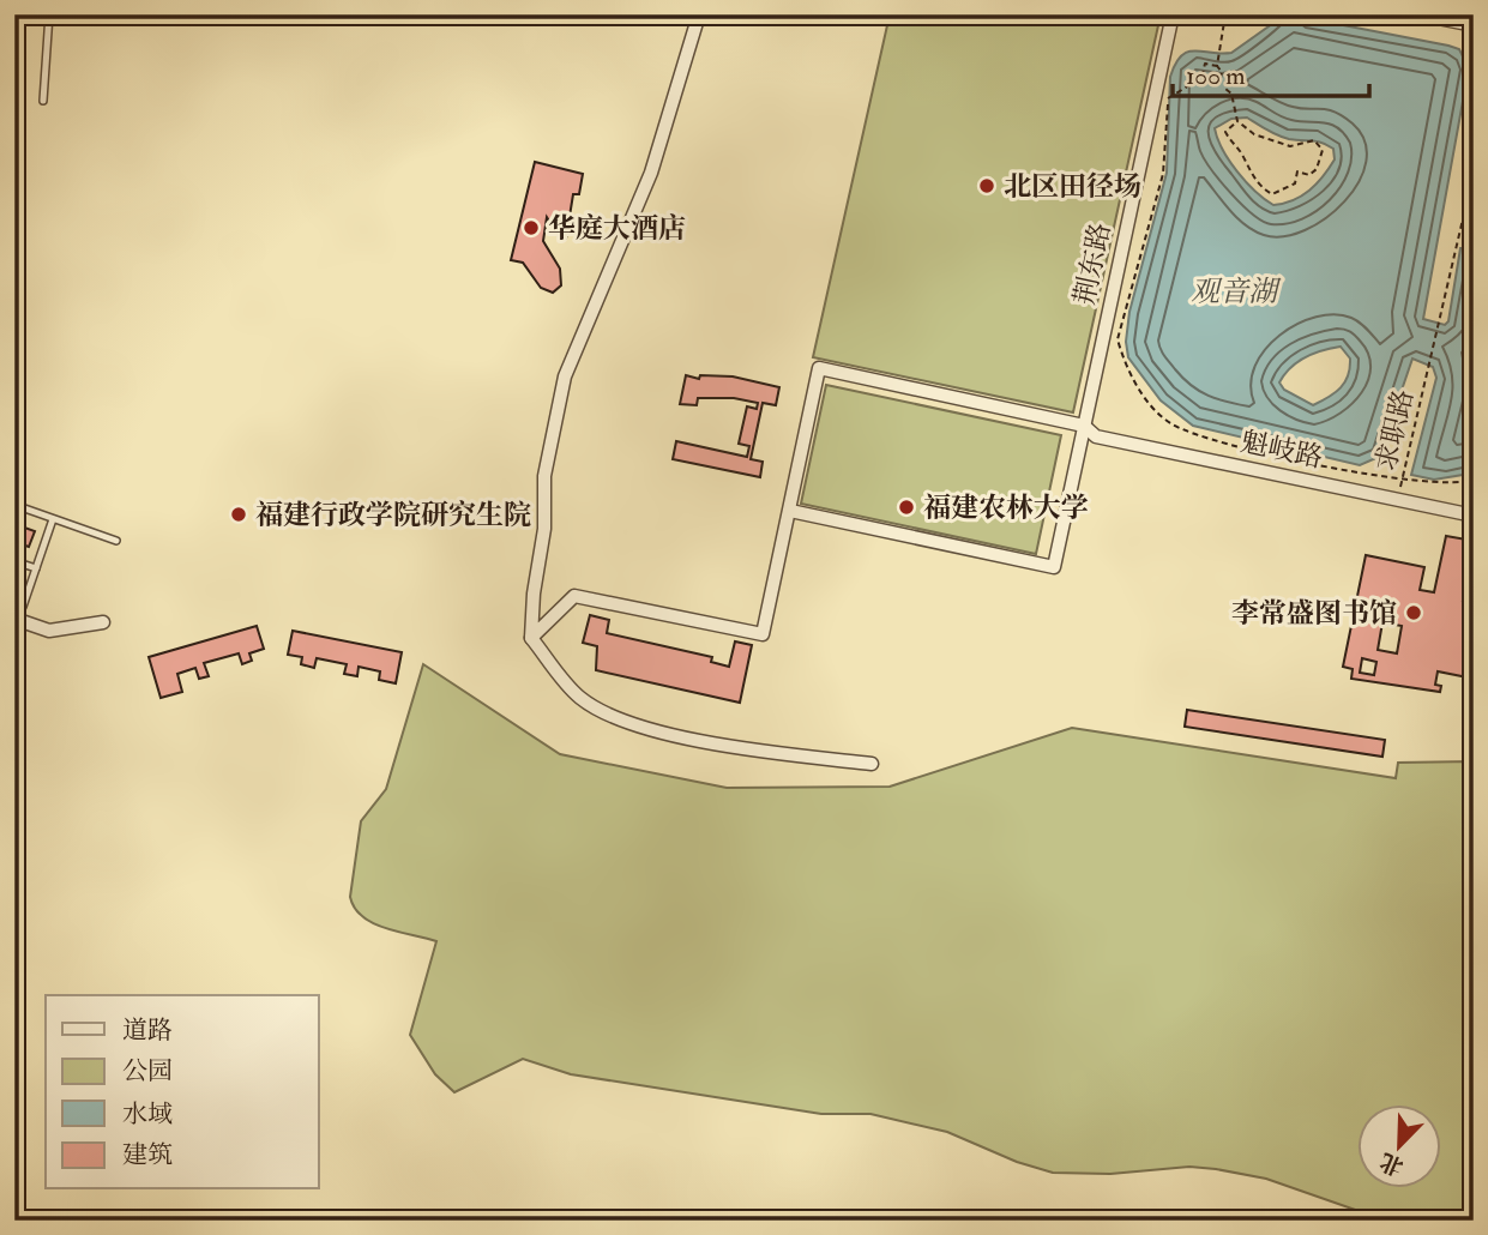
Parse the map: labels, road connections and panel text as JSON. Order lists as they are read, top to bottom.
{
  "streets": {
    "street": ["荆东路", "魁岐路"],
    "path": ["求职路"]
  },
  "crossings": [
    ["荆东路", "魁岐路"],
    ["求职路", "魁岐路"]
  ],
  "water": ["观音湖"],
  "places": [
    "北区田径场",
    "华庭大酒店",
    "福建农林大学",
    "福建行政学院研究生院",
    "李常盛图书馆"
  ],
  "legend": [
    "道路",
    "公园",
    "水域",
    "建筑"
  ],
  "scale_bar": "100 m",
  "north": "bottom left"
}
